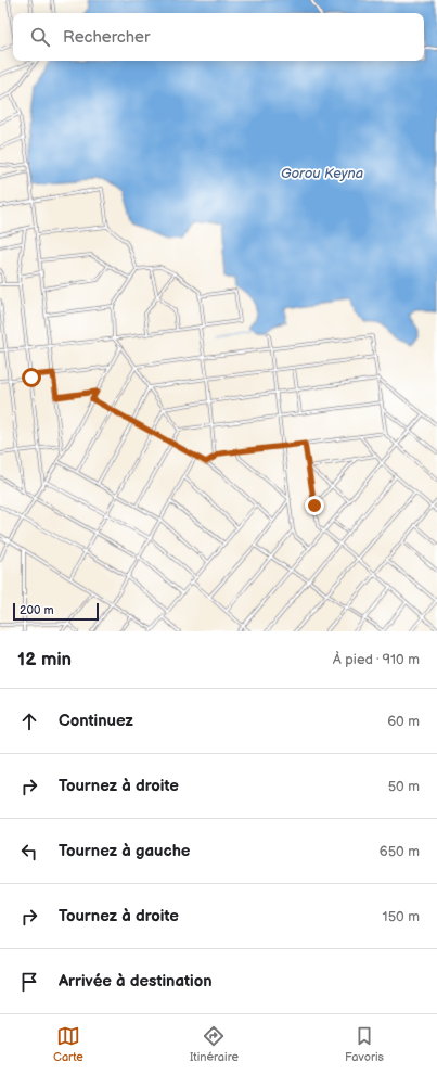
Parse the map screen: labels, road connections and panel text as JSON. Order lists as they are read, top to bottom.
{
  "water": ["Gorou Keyna"],
  "scale_bar": "200 m",
  "page": {
    "search": "Rechercher",
    "scale": "200 m",
    "heading": ["12 min", "À pied · 910 m"],
    "list": [
      ["Continuez", "60 m"],
      ["Tournez à droite", "50 m"],
      ["Tournez à gauche", "650 m"],
      ["Tournez à droite", "150 m"],
      "Arrivée à destination"
    ],
    "nav": ["Carte", "Itinéraire", "Favoris"]
  }
}
